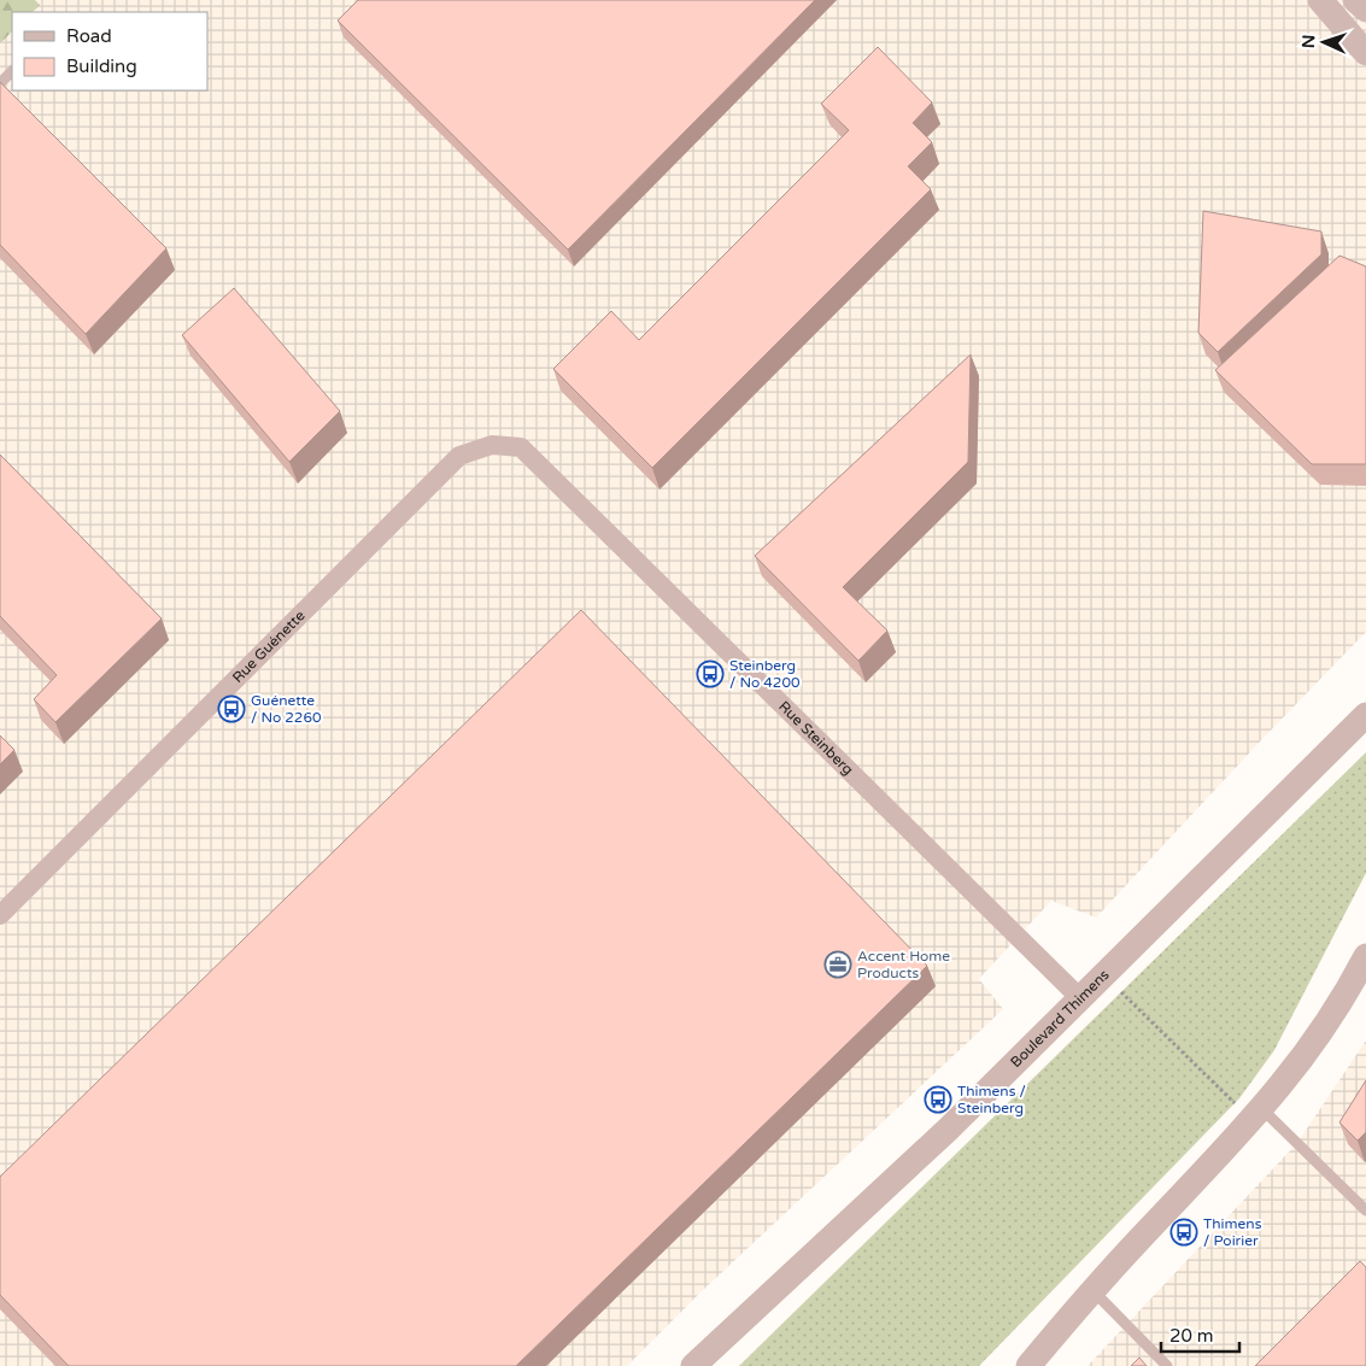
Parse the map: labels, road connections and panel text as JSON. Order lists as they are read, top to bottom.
{
  "streets": {
    "street": ["Rue Guénette", "Rue Steinberg", "Boulevard Thimens"]
  },
  "crossings": [
    ["Rue Guénette", "Rue Steinberg"],
    ["Rue Steinberg", "Boulevard Thimens"]
  ],
  "places": {
    "bus stop": [
      "Steinberg / No 4200",
      "Guénette / No 2260",
      "Thimens / Steinberg",
      "Thimens / Poirier"
    ],
    "office": ["Accent Home Products"]
  },
  "legend": ["Road", "Building"],
  "scale_bar": "20 m",
  "north": "left"
}
